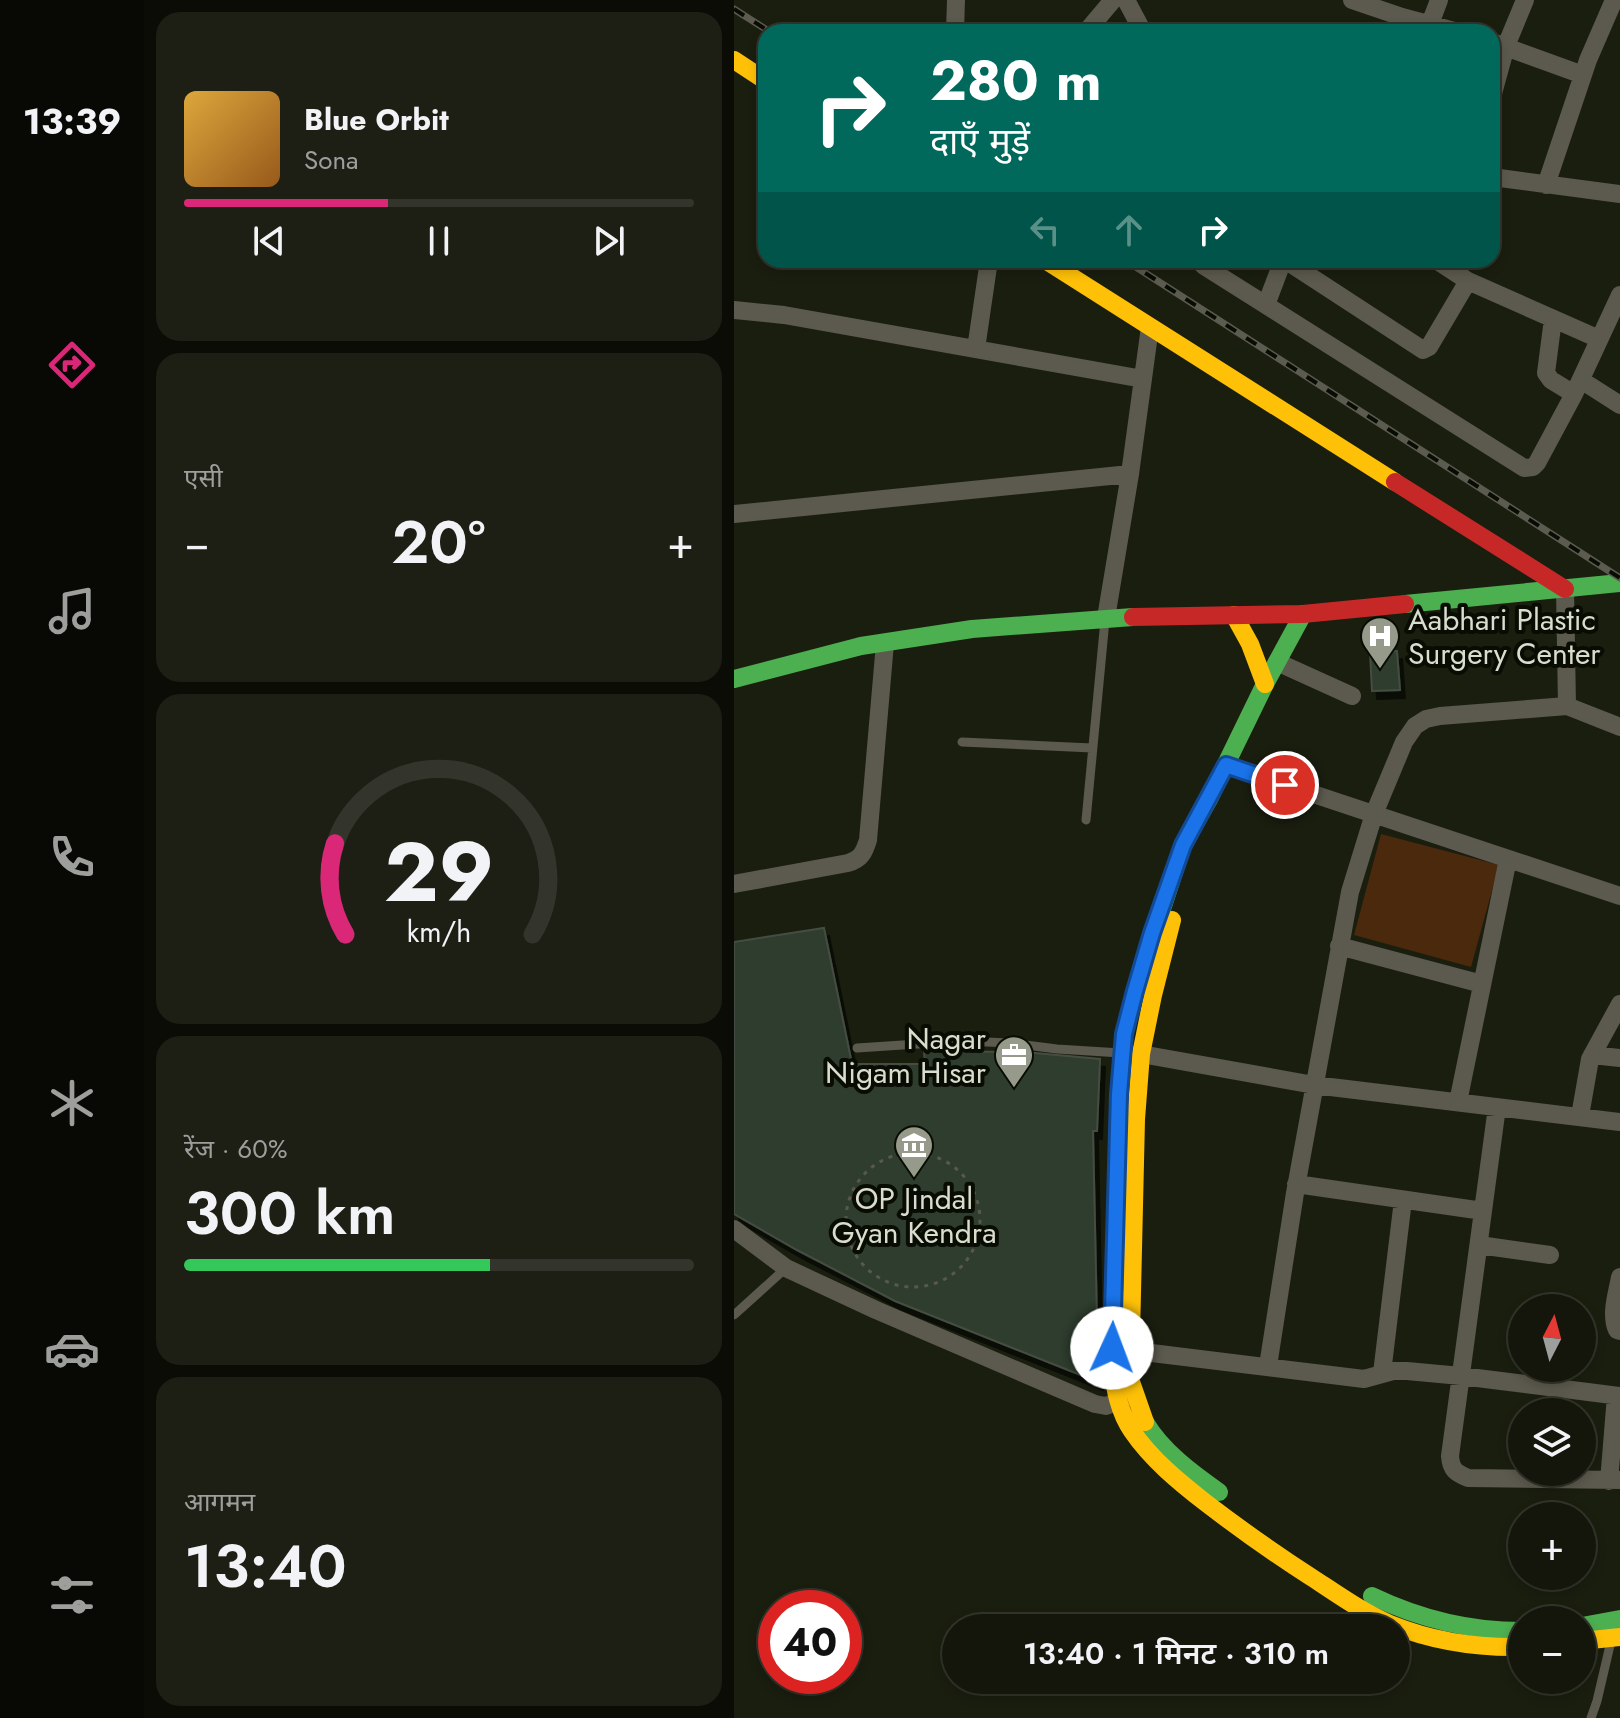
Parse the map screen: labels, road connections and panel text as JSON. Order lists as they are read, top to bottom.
{
  "places": {
    "hospital": ["Aabhari Plastic Surgery Center"],
    "office": ["Nagar Nigam Hisar"],
    "museum": ["OP Jindal Gyan Kendra"]
  },
  "north": "top",
  "page": {
    "tabs": "13:39",
    "turn": ["280 m", "दाएँ मुड़ें"],
    "song": ["Blue Orbit", "Sona"],
    "tile": [
      "एसी",
      ["रेंज · 60%", "300 km"],
      ["आगमन", "13:40"]
    ],
    "heat": ["−", "20°", "+"],
    "map_buttons": ["+", "−"],
    "limit": "40",
    "trip": "13:40 · 1 मिनट · 310 m",
    "gauge": ["29", "km/h"]
  }
}
